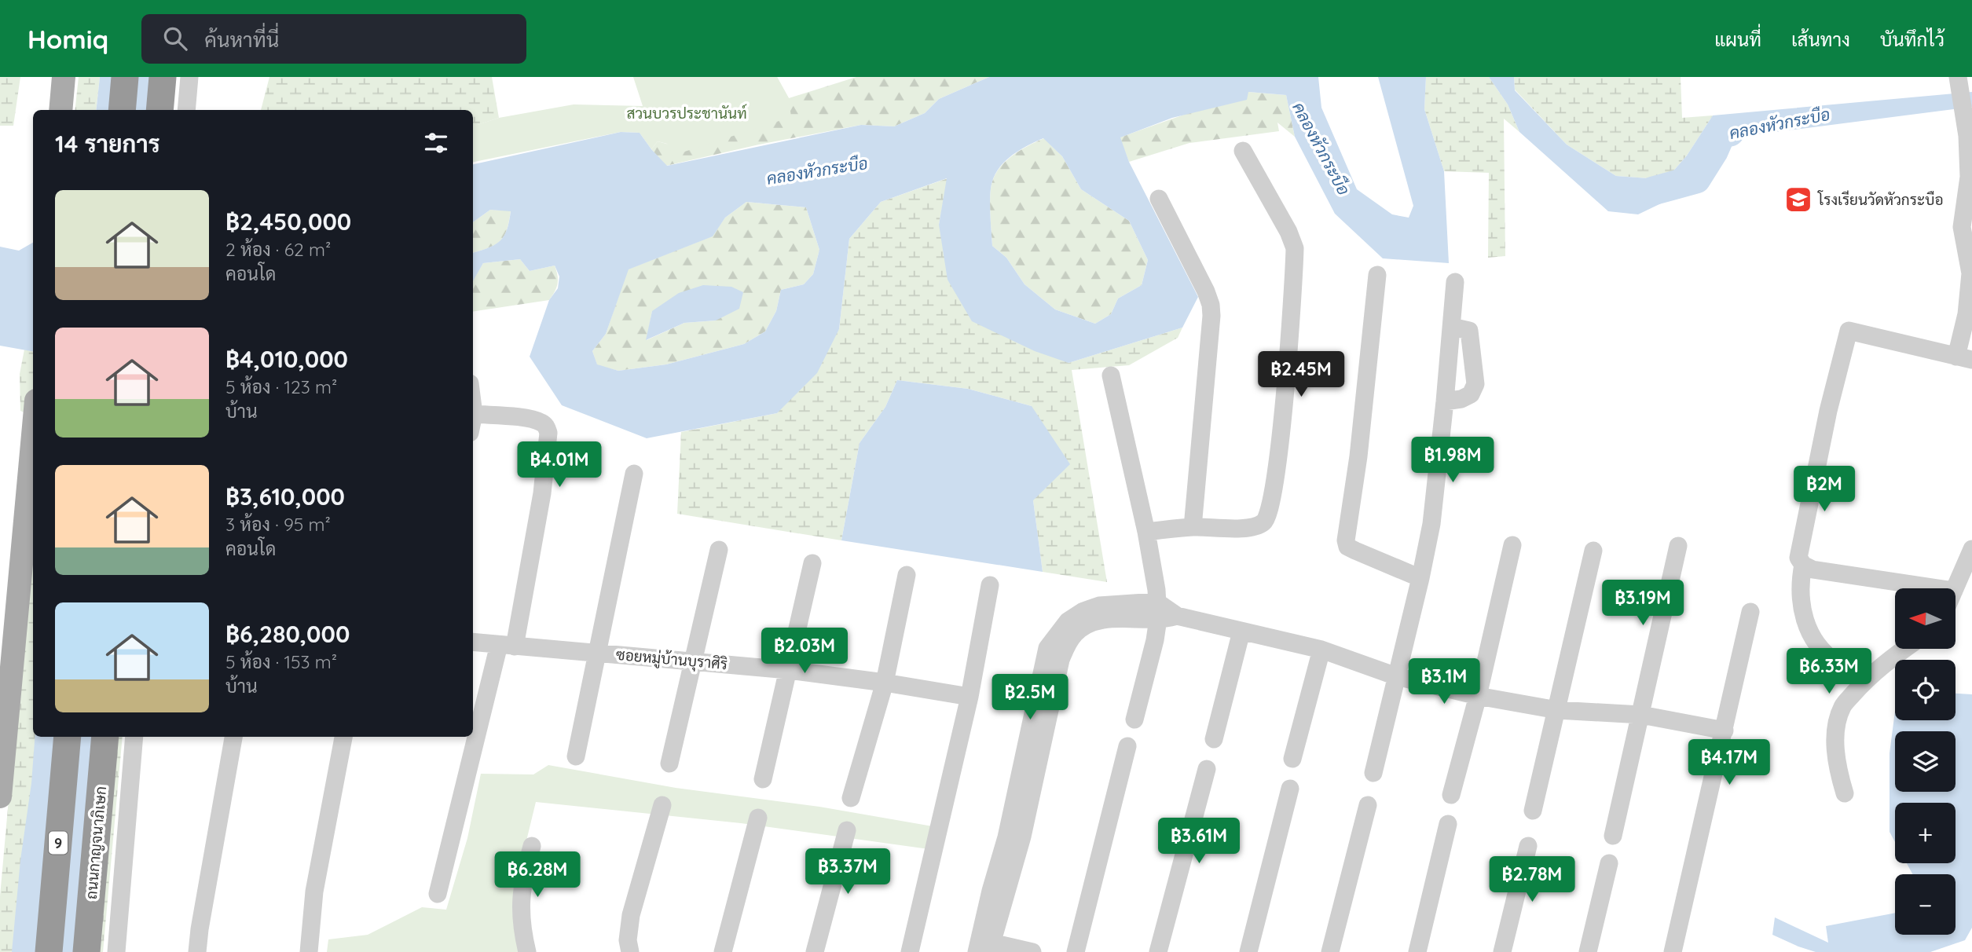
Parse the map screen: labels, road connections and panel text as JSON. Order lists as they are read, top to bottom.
{
  "streets": {
    "highway": ["9", "ถนนกาญจนาภิเษก"],
    "street": ["ซอยหมู่บ้านบุราศิริ"]
  },
  "water": ["คลองหัวกระบือ"],
  "parks": ["สวนบวรประชานันท์"],
  "places": {
    "school or university": ["โรงเรียนวัดหัวกระบือ"]
  },
  "north": "left",
  "page": {
    "header": "Homiq",
    "search": "ค้นหาที่นี่",
    "nav": ["แผนที่", "เส้นทาง", "บันทึกไว้"],
    "heading": "14 รายการ",
    "list": [
      {
        "name": "฿2,450,000",
        "note": "2 ห้อง · 62 m² · คอนโด"
      },
      {
        "name": "฿4,010,000",
        "note": "5 ห้อง · 123 m² · บ้าน"
      },
      {
        "name": "฿3,610,000",
        "note": "3 ห้อง · 95 m² · คอนโด"
      },
      {
        "name": "฿6,280,000",
        "note": "5 ห้อง · 153 m² · บ้าน"
      }
    ],
    "price": [
      "฿2.45M",
      "฿1.98M",
      "฿4.01M",
      "฿2M",
      "฿3.19M",
      "฿2.03M",
      "฿6.33M",
      "฿3.1M",
      "฿2.5M",
      "฿4.17M",
      "฿3.61M",
      "฿3.37M",
      "฿6.28M",
      "฿2.78M"
    ],
    "map_buttons": ["+", "−"]
  }
}
